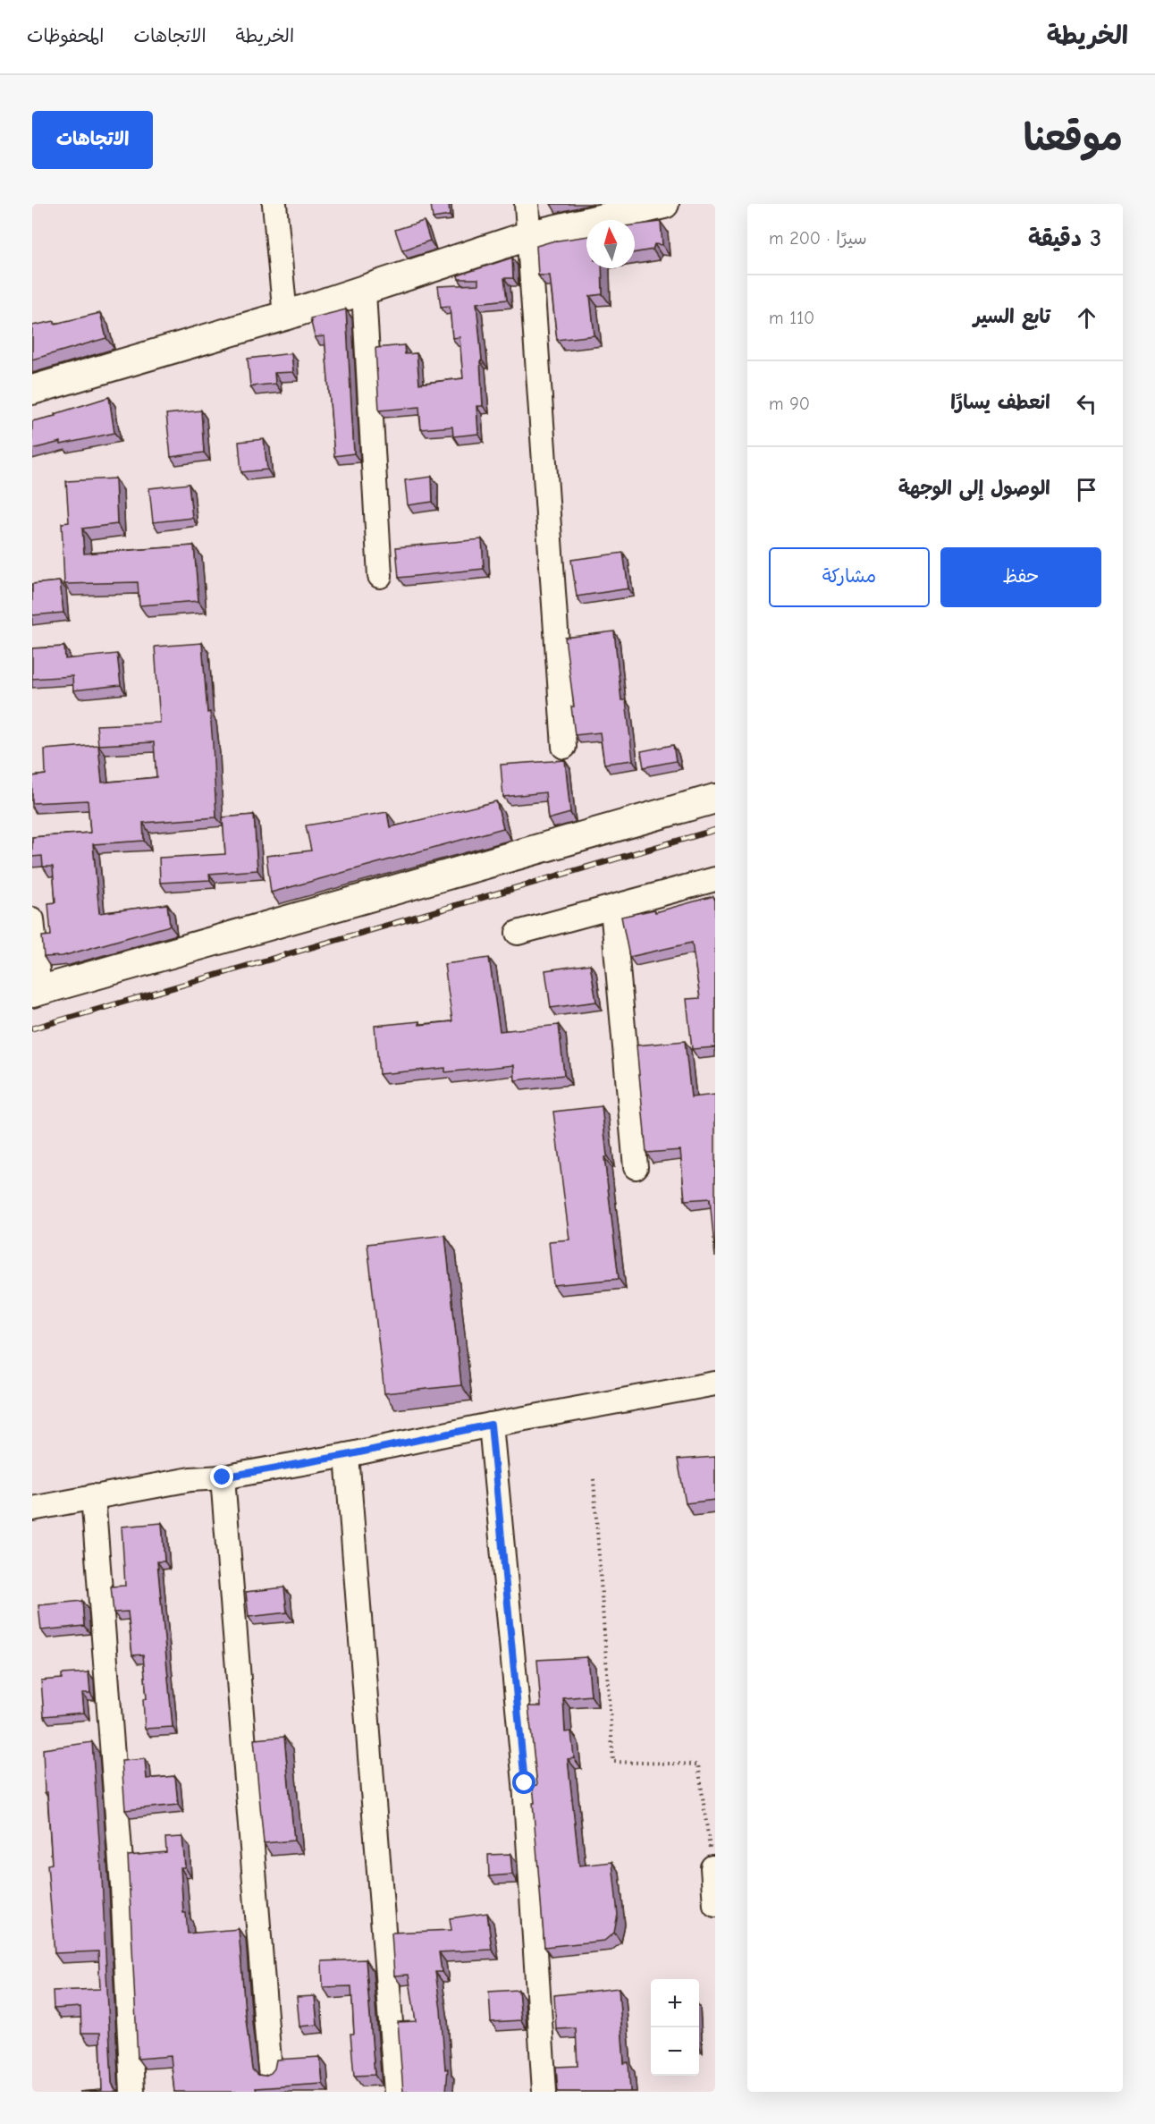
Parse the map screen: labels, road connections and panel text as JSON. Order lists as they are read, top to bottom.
{
  "north": "top",
  "page": {
    "header": "الخريطة",
    "nav": ["الخريطة", "الاتجاهات", "المحفوظات"],
    "title": "موقعنا",
    "buttons": [
      "الاتجاهات",
      ["حفظ", "مشاركة"]
    ],
    "heading": ["3 دقيقة", "سيرًا · 200 m"],
    "list": [
      ["تابع السير", "110 m"],
      ["انعطف يسارًا", "90 m"],
      "الوصول إلى الوجهة"
    ],
    "map_buttons": ["+", "−"]
  }
}
